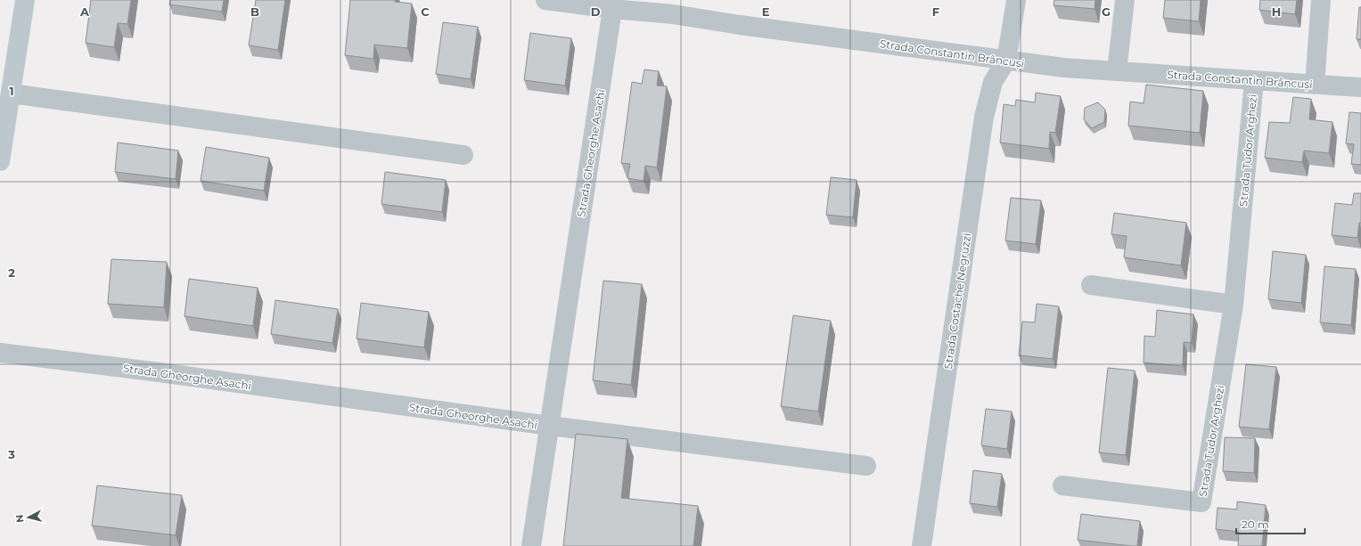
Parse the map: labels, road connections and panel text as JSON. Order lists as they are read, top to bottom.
{
  "streets": {
    "street": [
      "Strada Constantin Brâncuși",
      "Strada Tudor Arghezi",
      "Strada Gheorghe Asachi",
      "Strada Costache Negruzzi"
    ]
  },
  "crossings": [
    ["Strada Constantin Brâncuși", "Strada Tudor Arghezi"],
    ["Strada Constantin Brâncuși", "Strada Gheorghe Asachi"],
    ["Strada Constantin Brâncuși", "Strada Costache Negruzzi"]
  ],
  "scale_bar": "20 m",
  "north": "left",
  "grid": {
    "columns": [
      "A",
      "B",
      "C",
      "D",
      "E",
      "F",
      "G",
      "H"
    ],
    "rows": ["1", "2", "3"]
  }
}
